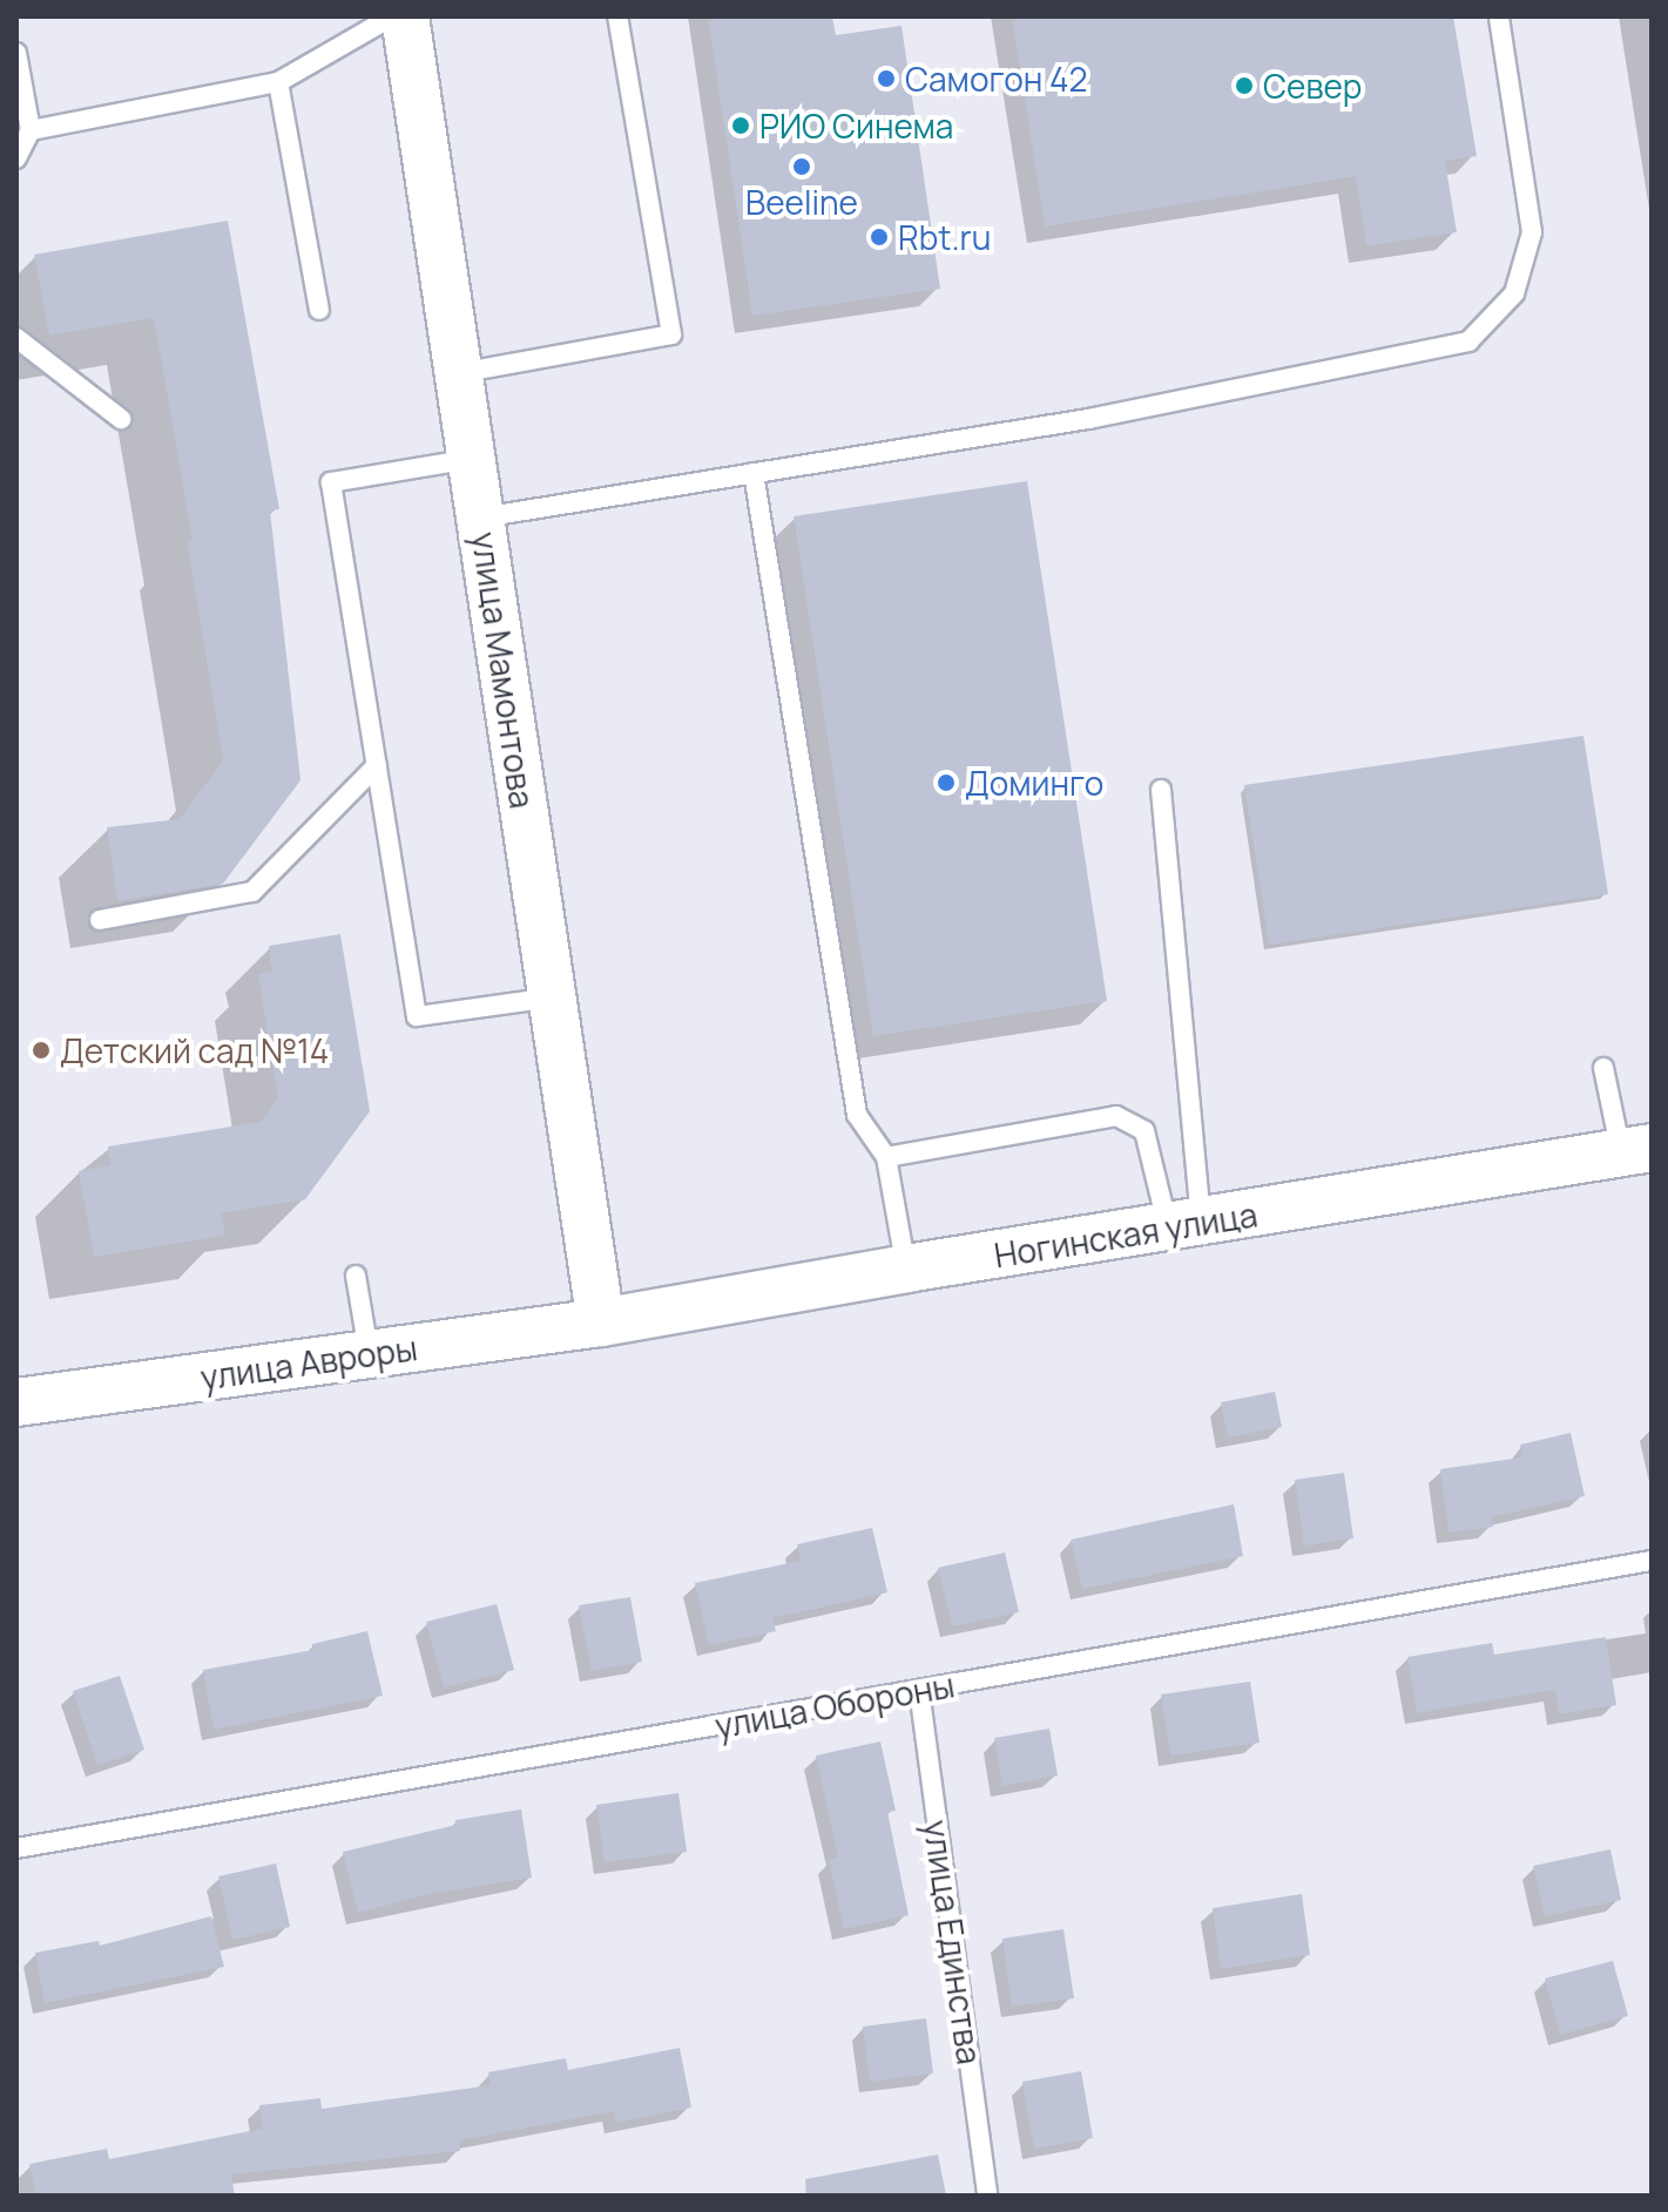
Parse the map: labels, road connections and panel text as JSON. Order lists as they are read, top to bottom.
{
  "streets": {
    "street": ["улица Мамонтова", "Ногинская улица", "улица Авроры"],
    "lane": ["улица Обороны", "улица Единства"]
  },
  "crossings": [
    ["улица Мамонтова", "Ногинская улица"],
    ["улица Мамонтова", "улица Авроры"],
    ["Ногинская улица", "улица Авроры"],
    ["улица Обороны", "улица Единства"]
  ],
  "places": [
    "Самогон 42",
    "Север",
    "РИО Синема",
    "Beeline",
    "Rbt.ru",
    "Доминго",
    "Детский сад №14"
  ]
}
